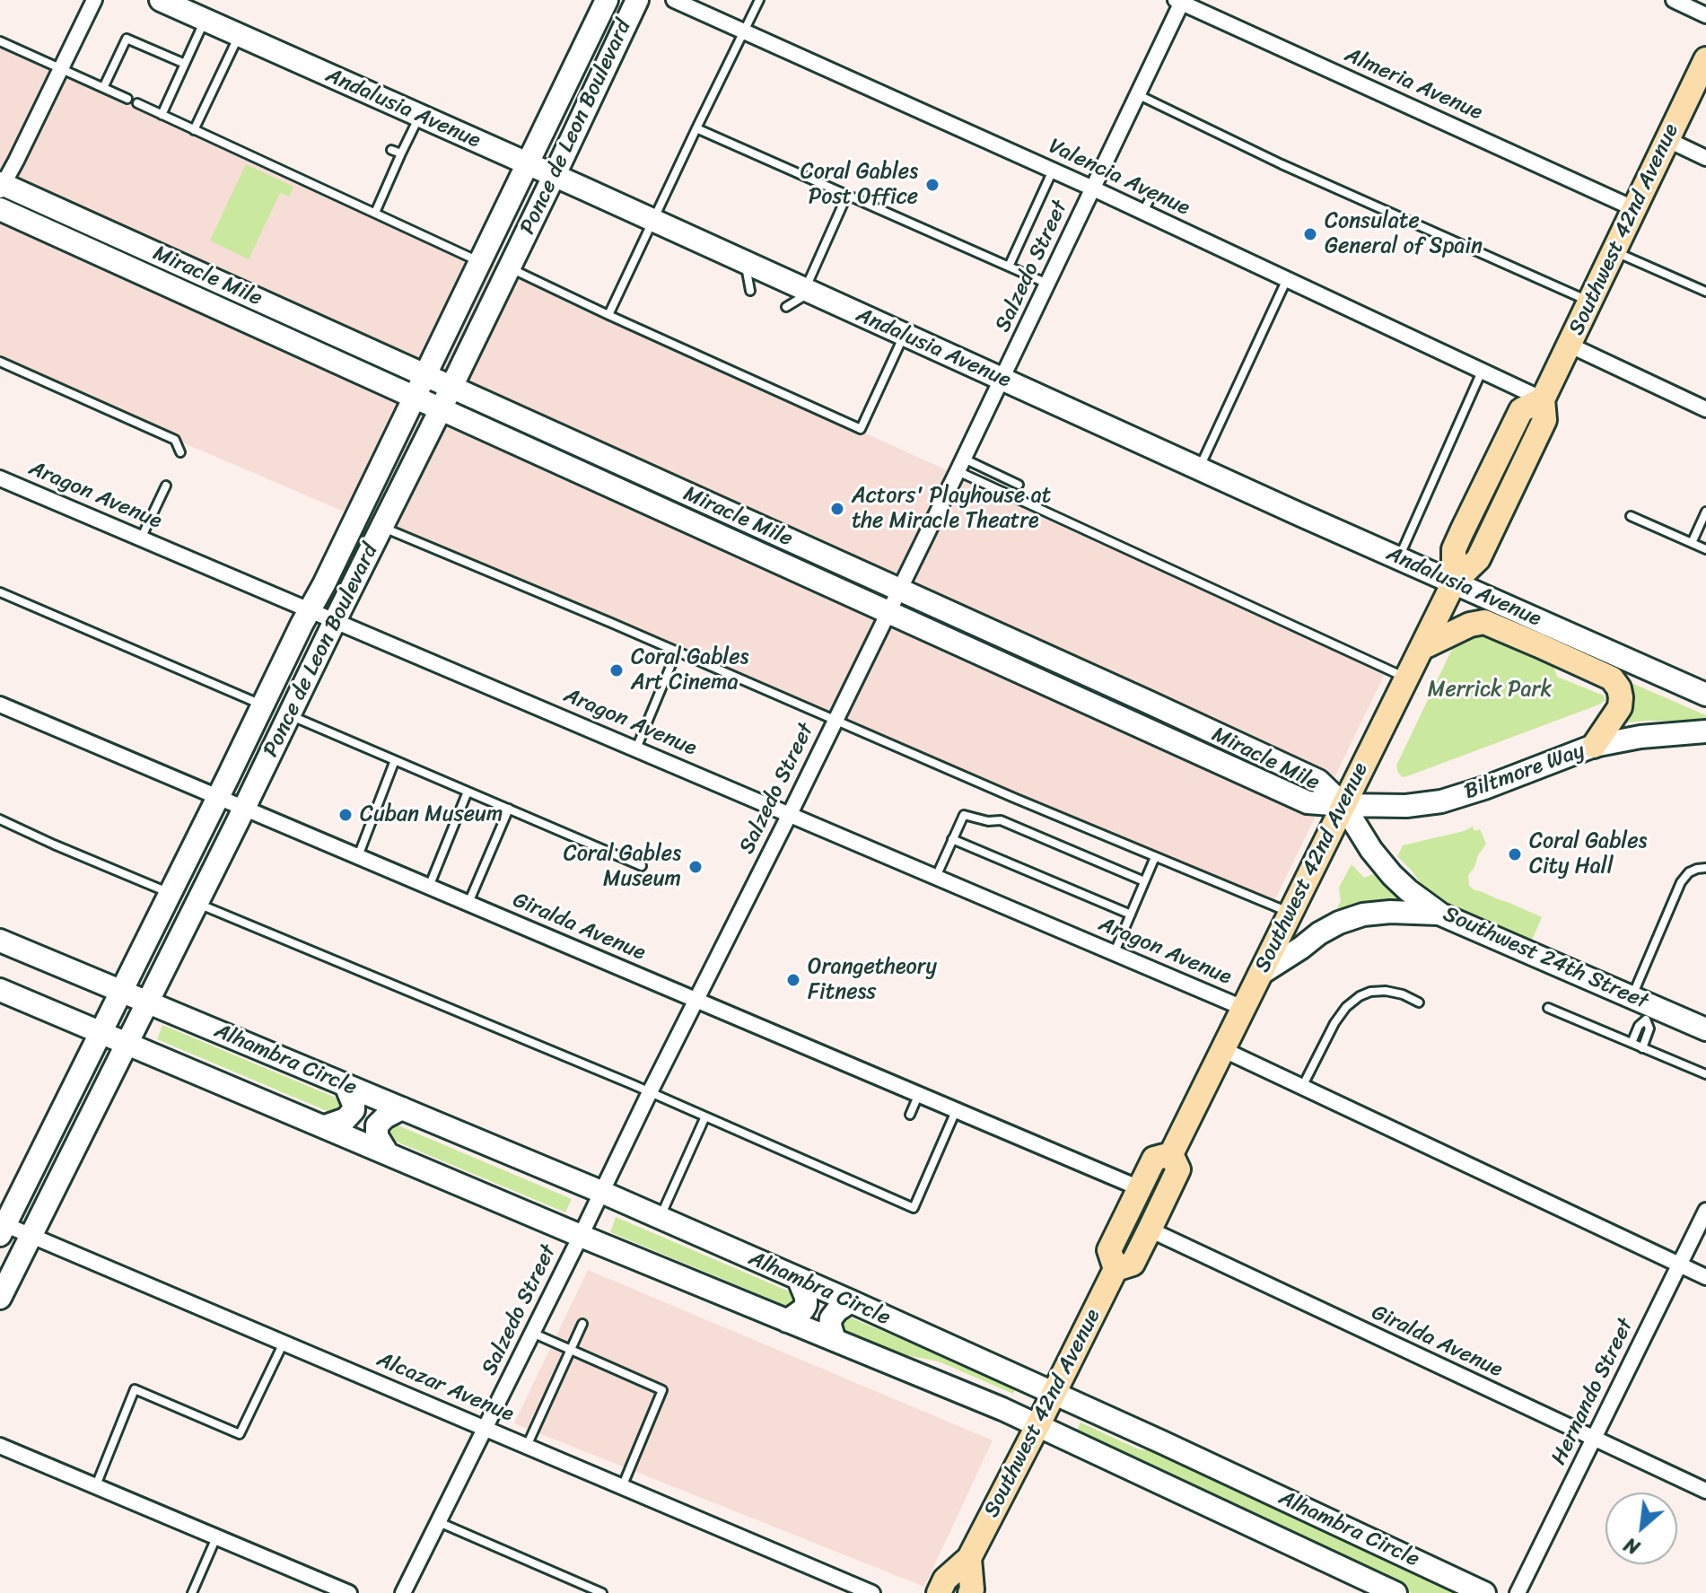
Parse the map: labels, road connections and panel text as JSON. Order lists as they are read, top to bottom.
{
  "streets": {
    "main road": ["Southwest 42nd Avenue"],
    "street": [
      "Almeria Avenue",
      "Andalusia Avenue",
      "Ponce de Leon Boulevard",
      "Valencia Avenue",
      "Salzedo Street",
      "Miracle Mile",
      "Aragon Avenue",
      "Biltmore Way",
      "Giralda Avenue",
      "Southwest 24th Street",
      "Alhambra Circle",
      "Alcazar Avenue",
      "Hernando Street"
    ]
  },
  "crossings": [
    ["Almeria Avenue", "Southwest 42nd Avenue"],
    ["Almeria Avenue", "Salzedo Street"],
    ["Andalusia Avenue", "Ponce de Leon Boulevard"],
    ["Andalusia Avenue", "Southwest 42nd Avenue"],
    ["Andalusia Avenue", "Salzedo Street"],
    ["Ponce de Leon Boulevard", "Miracle Mile"],
    ["Ponce de Leon Boulevard", "Aragon Avenue"],
    ["Ponce de Leon Boulevard", "Giralda Avenue"],
    ["Ponce de Leon Boulevard", "Alhambra Circle"],
    ["Ponce de Leon Boulevard", "Alcazar Avenue"],
    ["Valencia Avenue", "Southwest 42nd Avenue"],
    ["Valencia Avenue", "Salzedo Street"],
    ["Southwest 42nd Avenue", "Miracle Mile"],
    ["Southwest 42nd Avenue", "Aragon Avenue"],
    ["Southwest 42nd Avenue", "Biltmore Way"],
    ["Southwest 42nd Avenue", "Giralda Avenue"],
    ["Southwest 42nd Avenue", "Southwest 24th Street"],
    ["Southwest 42nd Avenue", "Alhambra Circle"],
    ["Salzedo Street", "Miracle Mile"],
    ["Salzedo Street", "Aragon Avenue"],
    ["Salzedo Street", "Giralda Avenue"],
    ["Salzedo Street", "Alhambra Circle"],
    ["Salzedo Street", "Alcazar Avenue"],
    ["Miracle Mile", "Biltmore Way"],
    ["Miracle Mile", "Southwest 24th Street"],
    ["Biltmore Way", "Southwest 24th Street"],
    ["Giralda Avenue", "Hernando Street"]
  ],
  "parks": ["Merrick Park"],
  "places": [
    "Coral Gables Post Office",
    "Consulate General of Spain",
    "Actors' Playhouse at the Miracle Theatre",
    "Coral Gables Art Cinema",
    "Cuban Museum",
    "Coral Gables City Hall",
    "Coral Gables Museum",
    "Orangetheory Fitness"
  ],
  "north": "bottom left"
}
